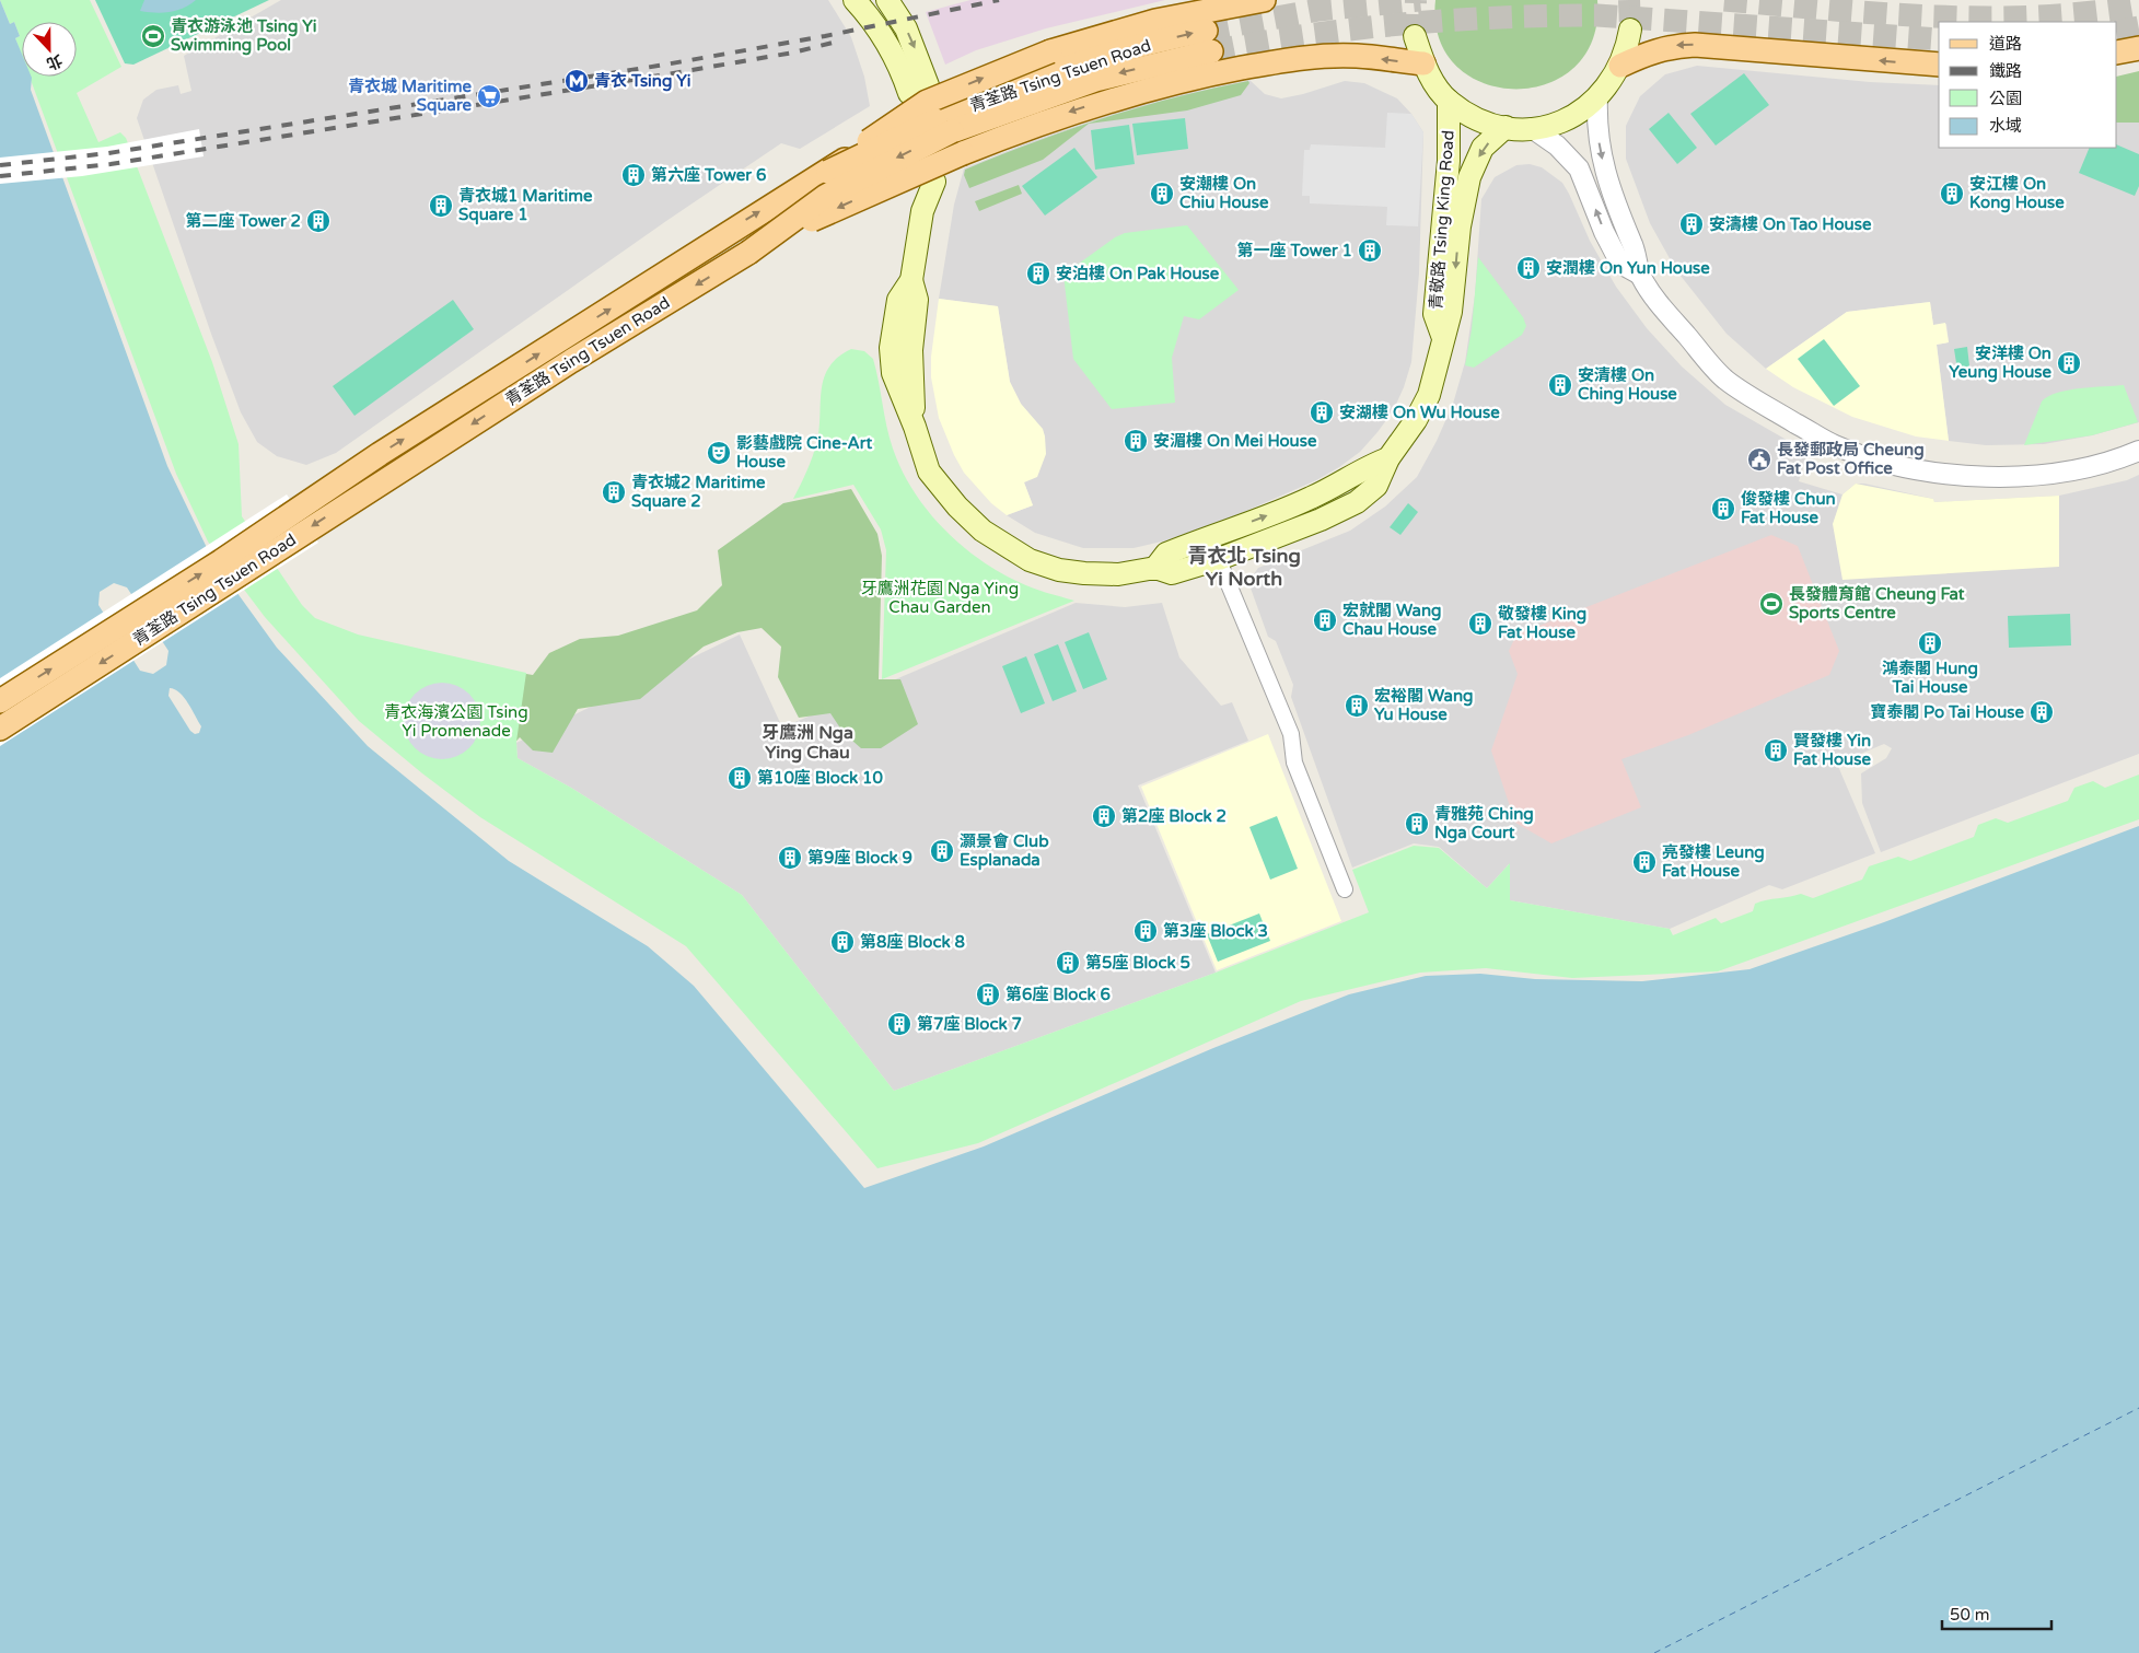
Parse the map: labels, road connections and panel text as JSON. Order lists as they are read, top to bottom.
{
  "streets": {
    "main road": ["青荃路 Tsing Tsuen Road", "青敬路 Tsing King Road"]
  },
  "districts": ["青衣北 Tsing Yi North", "牙鷹洲 Nga Ying Chau"],
  "parks": ["牙鷹洲花園 Nga Ying Chau Garden", "青衣海濱公園 Tsing Yi Promenade"],
  "places": {
    "sports": ["青衣游泳池 Tsing Yi Swimming Pool", "長發體育館 Cheung Fat Sports Centre"],
    "metro station": ["青衣 Tsing Yi"],
    "supermarket": ["青衣城 Maritime Square"],
    "building": [
      "第六座 Tower 6",
      "安潮樓 On Chiu House",
      "安江樓 On Kong House",
      "青衣城1 Maritime Square 1",
      "第二座 Tower 2",
      "安濤樓 On Tao House",
      "第一座 Tower 1",
      "安潤樓 On Yun House",
      "安泊樓 On Pak House",
      "安洋樓 On Yeung House",
      "安清樓 On Ching House",
      "安湖樓 On Wu House",
      "安湄樓 On Mei House",
      "青衣城2 Maritime Square 2",
      "俊發樓 Chun Fat House",
      "宏就閣 Wang Chau House",
      "敬發樓 King Fat House",
      "鴻泰閣 Hung Tai House",
      "宏裕閣 Wang Yu House",
      "寶泰閣 Po Tai House",
      "賢發樓 Yin Fat House",
      "第10座 Block 10",
      "第2座 Block 2",
      "青雅苑 Ching Nga Court",
      "灝景會 Club Esplanada",
      "第9座 Block 9",
      "亮發樓 Leung Fat House",
      "第3座 Block 3",
      "第8座 Block 8",
      "第5座 Block 5",
      "第6座 Block 6",
      "第7座 Block 7"
    ],
    "theatre": ["影藝戲院 Cine-Art House"],
    "public building": ["長發郵政局 Cheung Fat Post Office"]
  },
  "legend": [
    "道路",
    "鐵路",
    "公園",
    "水域"
  ],
  "scale_bar": "50 m",
  "north": "bottom"
}
